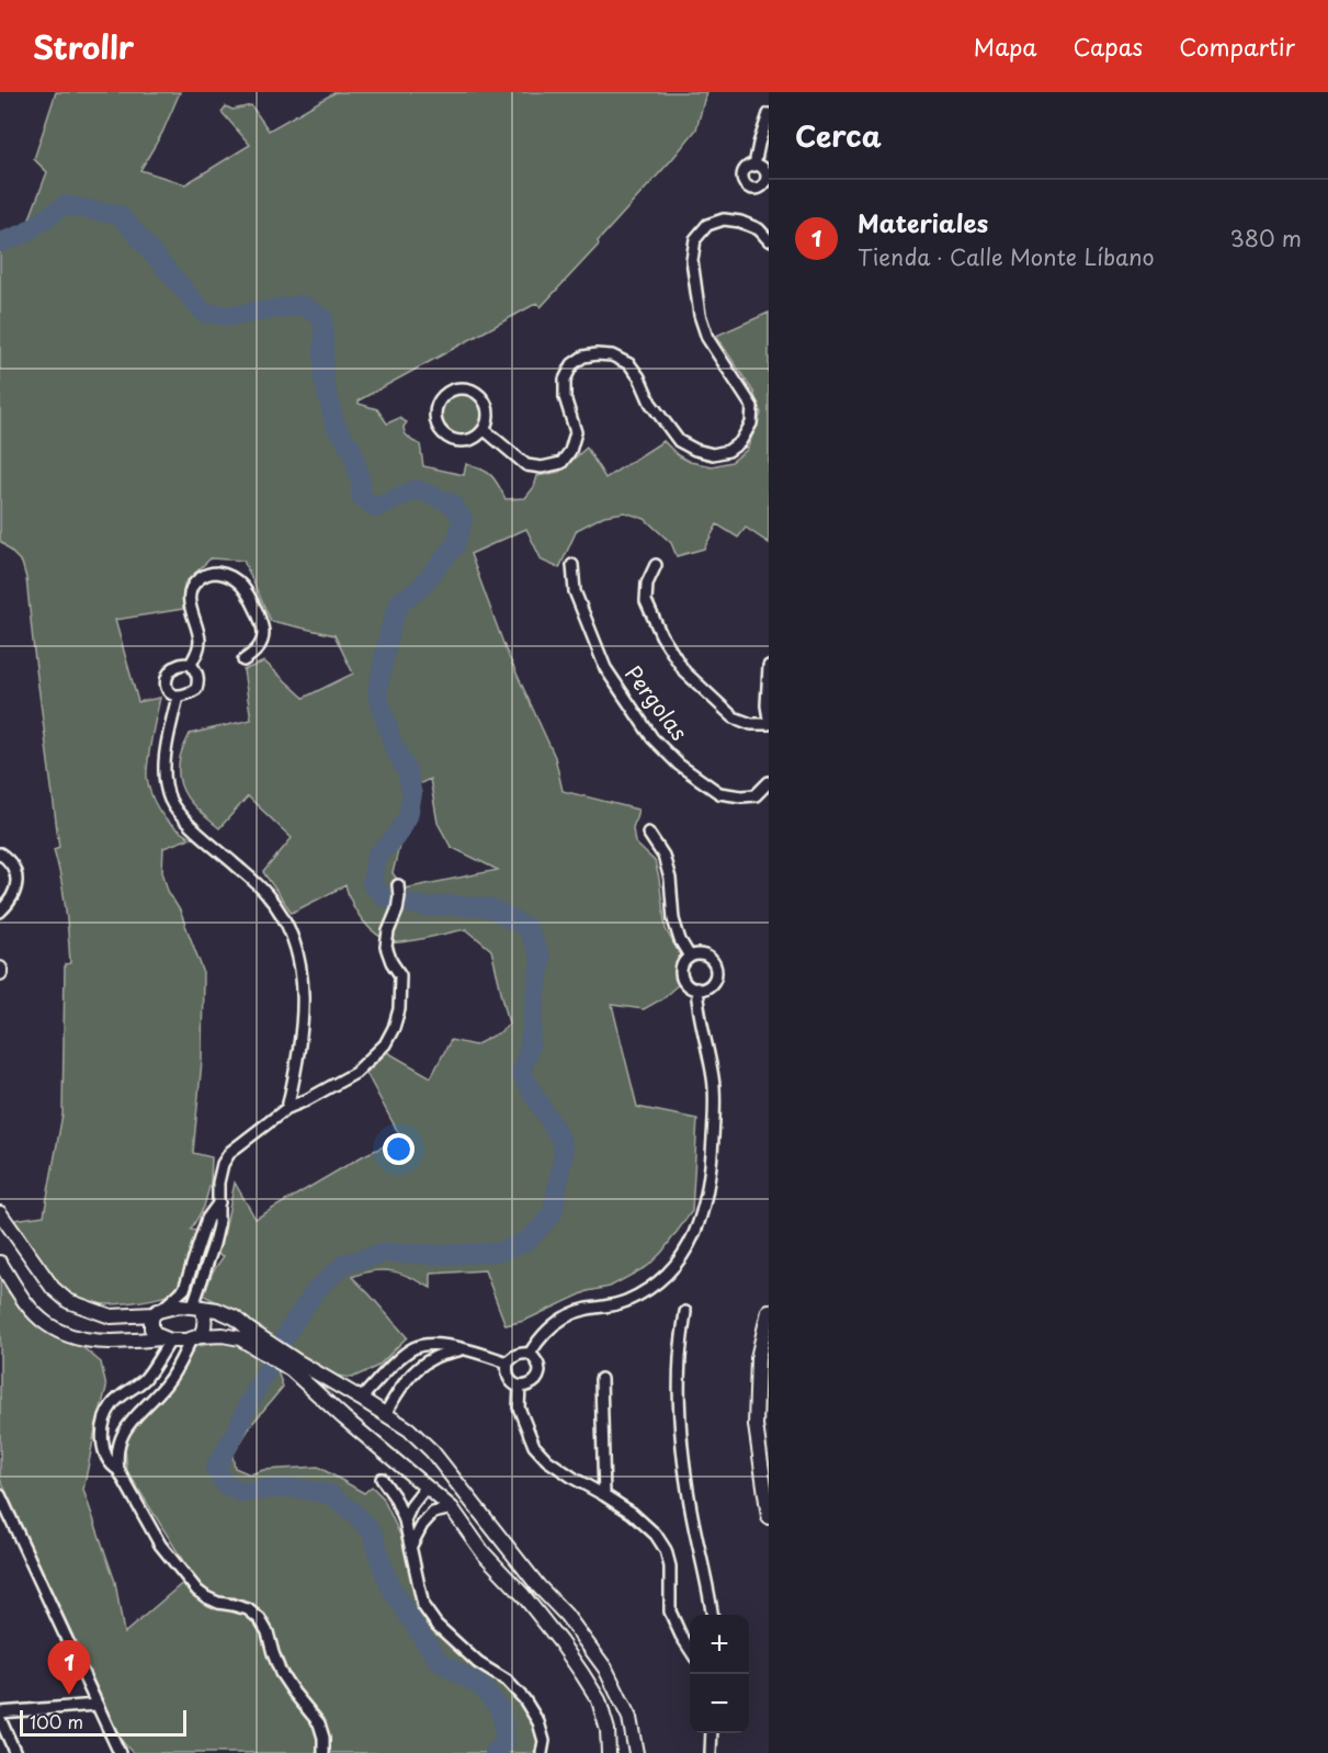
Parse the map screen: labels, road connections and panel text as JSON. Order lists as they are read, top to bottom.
{
  "streets": {
    "street": ["Pergolas"]
  },
  "scale_bar": "100 m",
  "page": {
    "header": "Strollr",
    "nav": ["Mapa", "Capas", "Compartir"],
    "heading": "Cerca",
    "list": [
      {
        "mark": "1",
        "name": "Materiales",
        "note": "Tienda · Calle Monte Líbano",
        "value": "380 m"
      }
    ],
    "map_buttons": ["+", "−"],
    "pins": "1",
    "scale": "100 m"
  }
}
